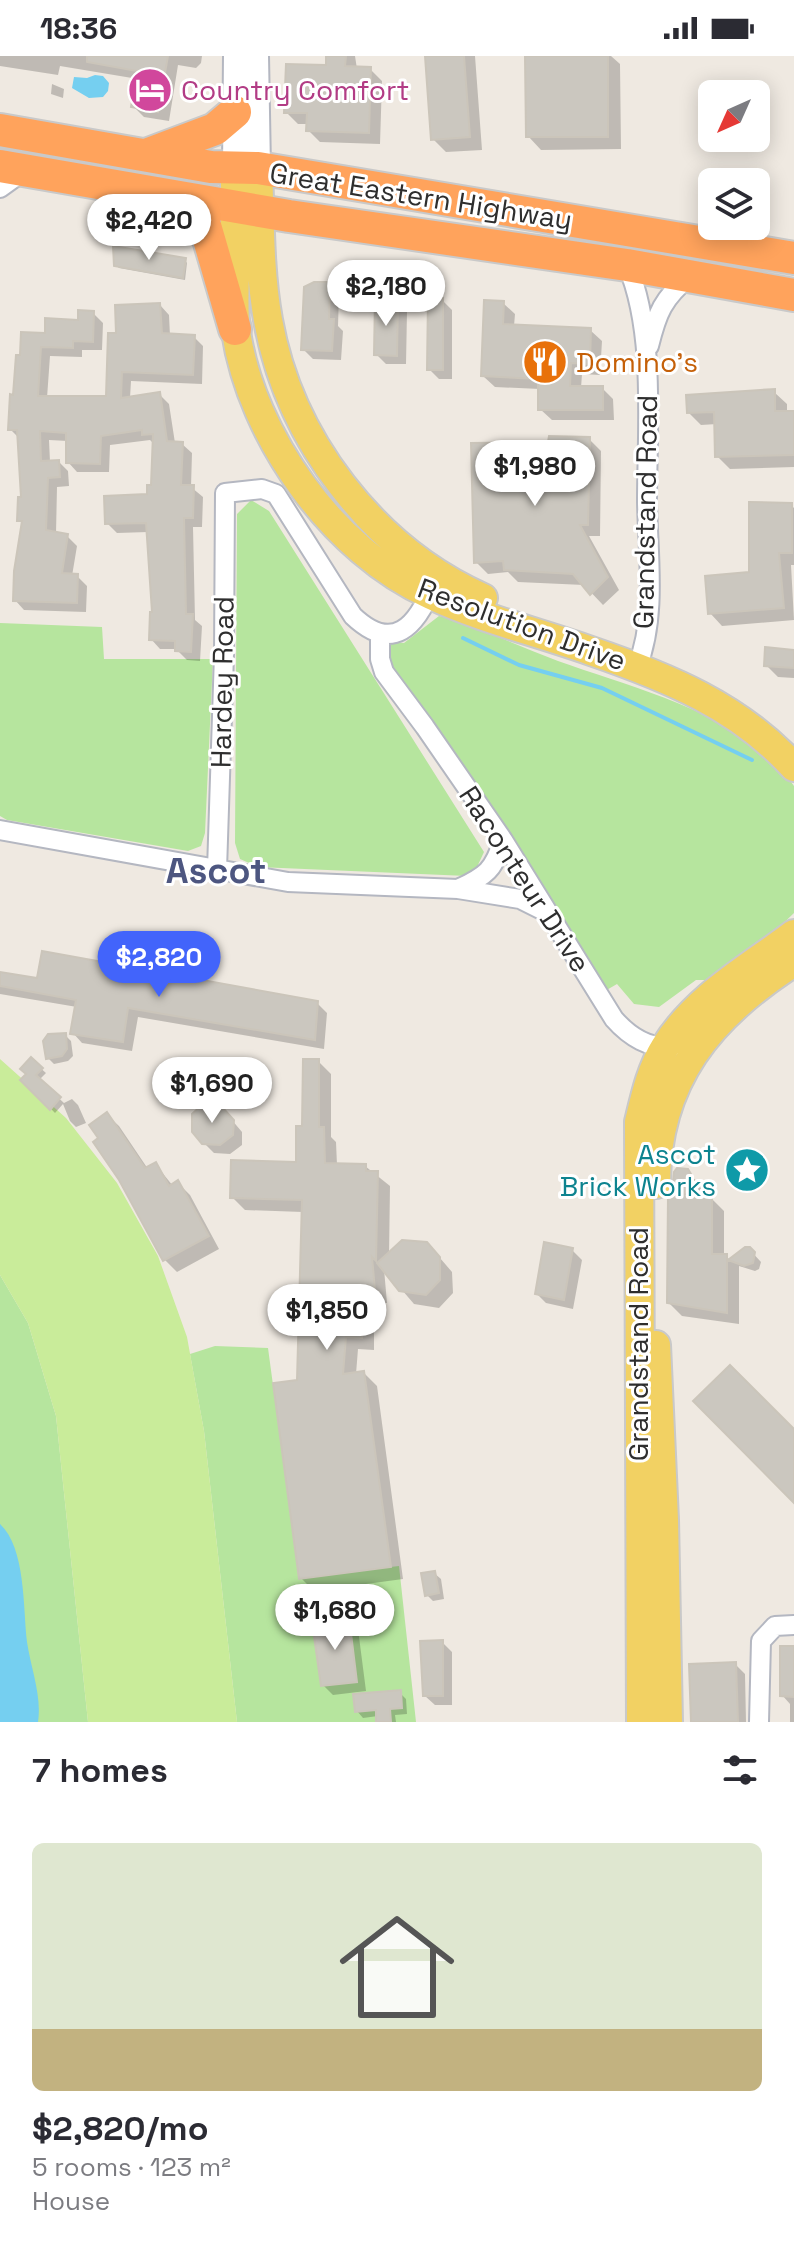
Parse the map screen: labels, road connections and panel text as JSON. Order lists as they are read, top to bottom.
{
  "streets": {
    "highway": ["Great Eastern Highway"],
    "main road": ["Grandstand Road", "Resolution Drive"],
    "street": ["Hardey Road", "Raconteur Drive"]
  },
  "crossings": [
    ["Great Eastern Highway", "Grandstand Road"],
    ["Great Eastern Highway", "Resolution Drive"],
    ["Grandstand Road", "Resolution Drive"],
    ["Grandstand Road", "Raconteur Drive"],
    ["Hardey Road", "Raconteur Drive"]
  ],
  "districts": ["Ascot"],
  "places": {
    "hotel": ["Country Comfort"],
    "restaurant": ["Domino's"],
    "place": ["Ascot Brick Works"]
  },
  "north": "bottom left",
  "page": {
    "status": "18:36",
    "price": [
      "$2,420",
      "$2,180",
      "$1,980",
      "$2,820",
      "$1,690",
      "$1,850",
      "$1,680"
    ],
    "heading": "7 homes",
    "list": [
      {
        "name": "$2,820/mo",
        "note": "5 rooms · 123 m² · House"
      }
    ]
  }
}
